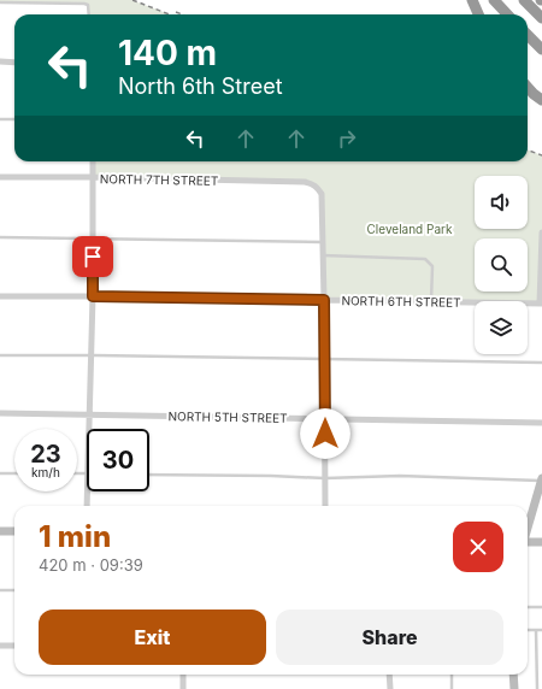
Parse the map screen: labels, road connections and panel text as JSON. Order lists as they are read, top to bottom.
{
  "streets": {
    "street": ["NORTH 7TH STREET", "NORTH 6TH STREET", "NORTH 5TH STREET"]
  },
  "parks": ["Cleveland Park"],
  "page": {
    "turn": ["140 m", "North 6th Street"],
    "speed": "23 km/h",
    "limit": "30",
    "heading": ["1 min", "420 m · 09:39"],
    "buttons": ["Exit", "Share"]
  }
}
